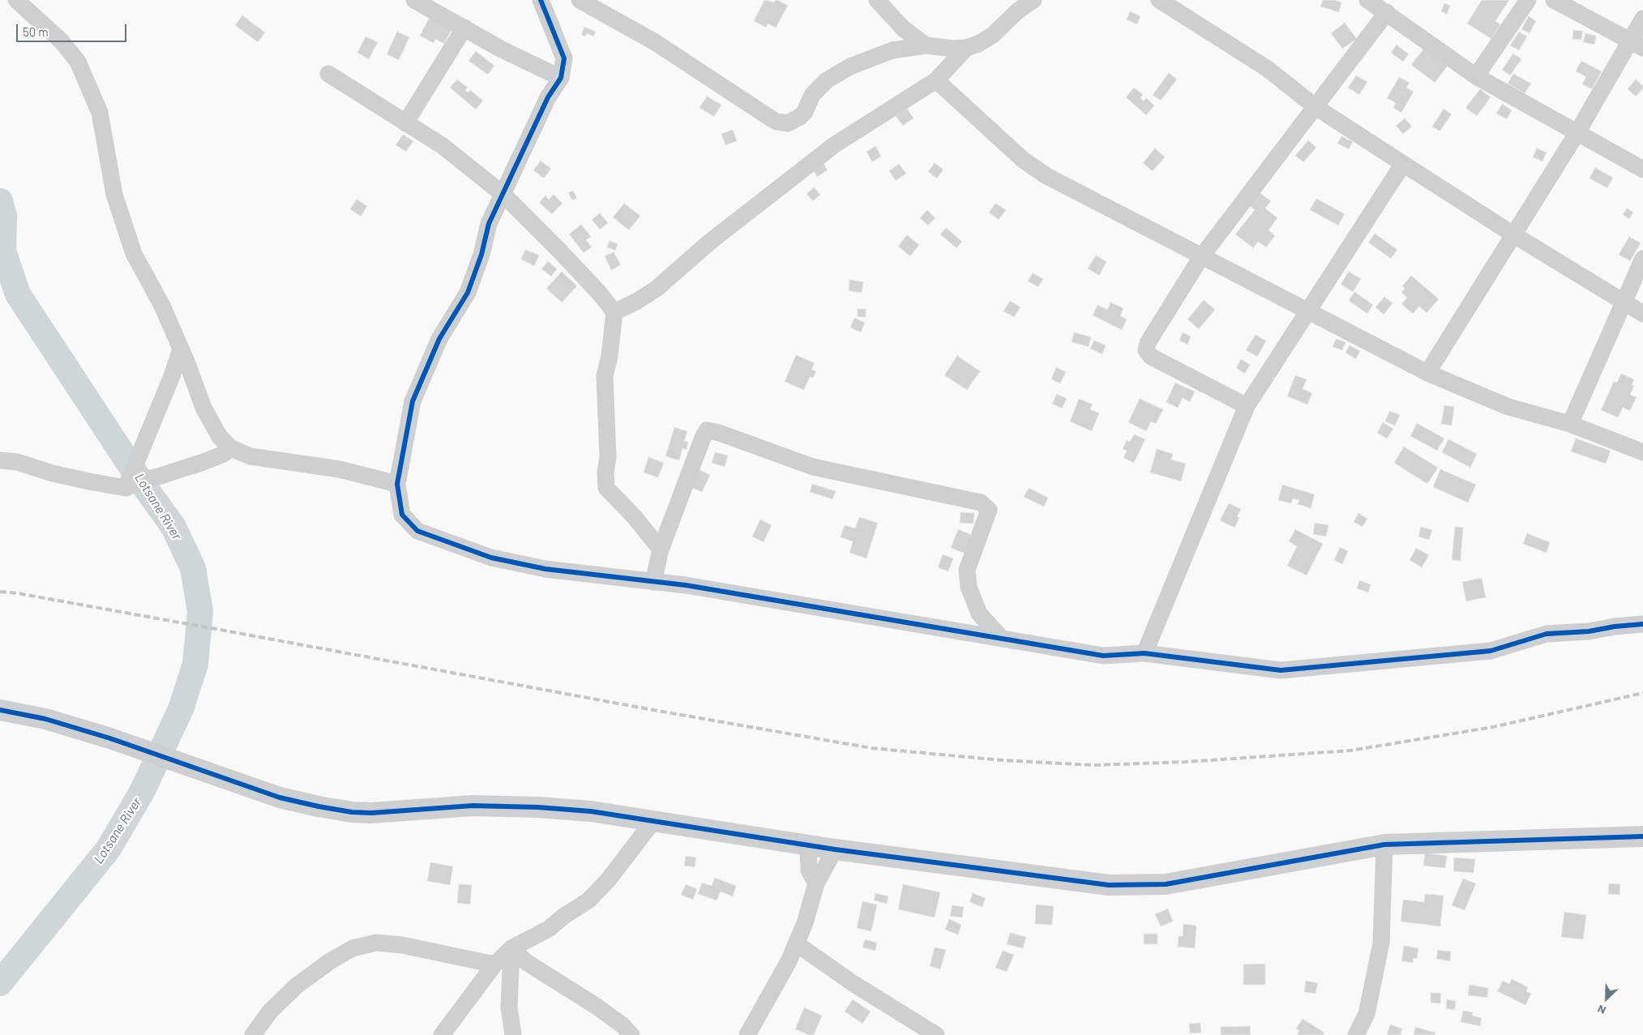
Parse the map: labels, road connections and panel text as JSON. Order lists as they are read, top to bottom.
{
  "water": ["Lotsane River"],
  "scale_bar": "50 m",
  "north": "bottom left"
}
